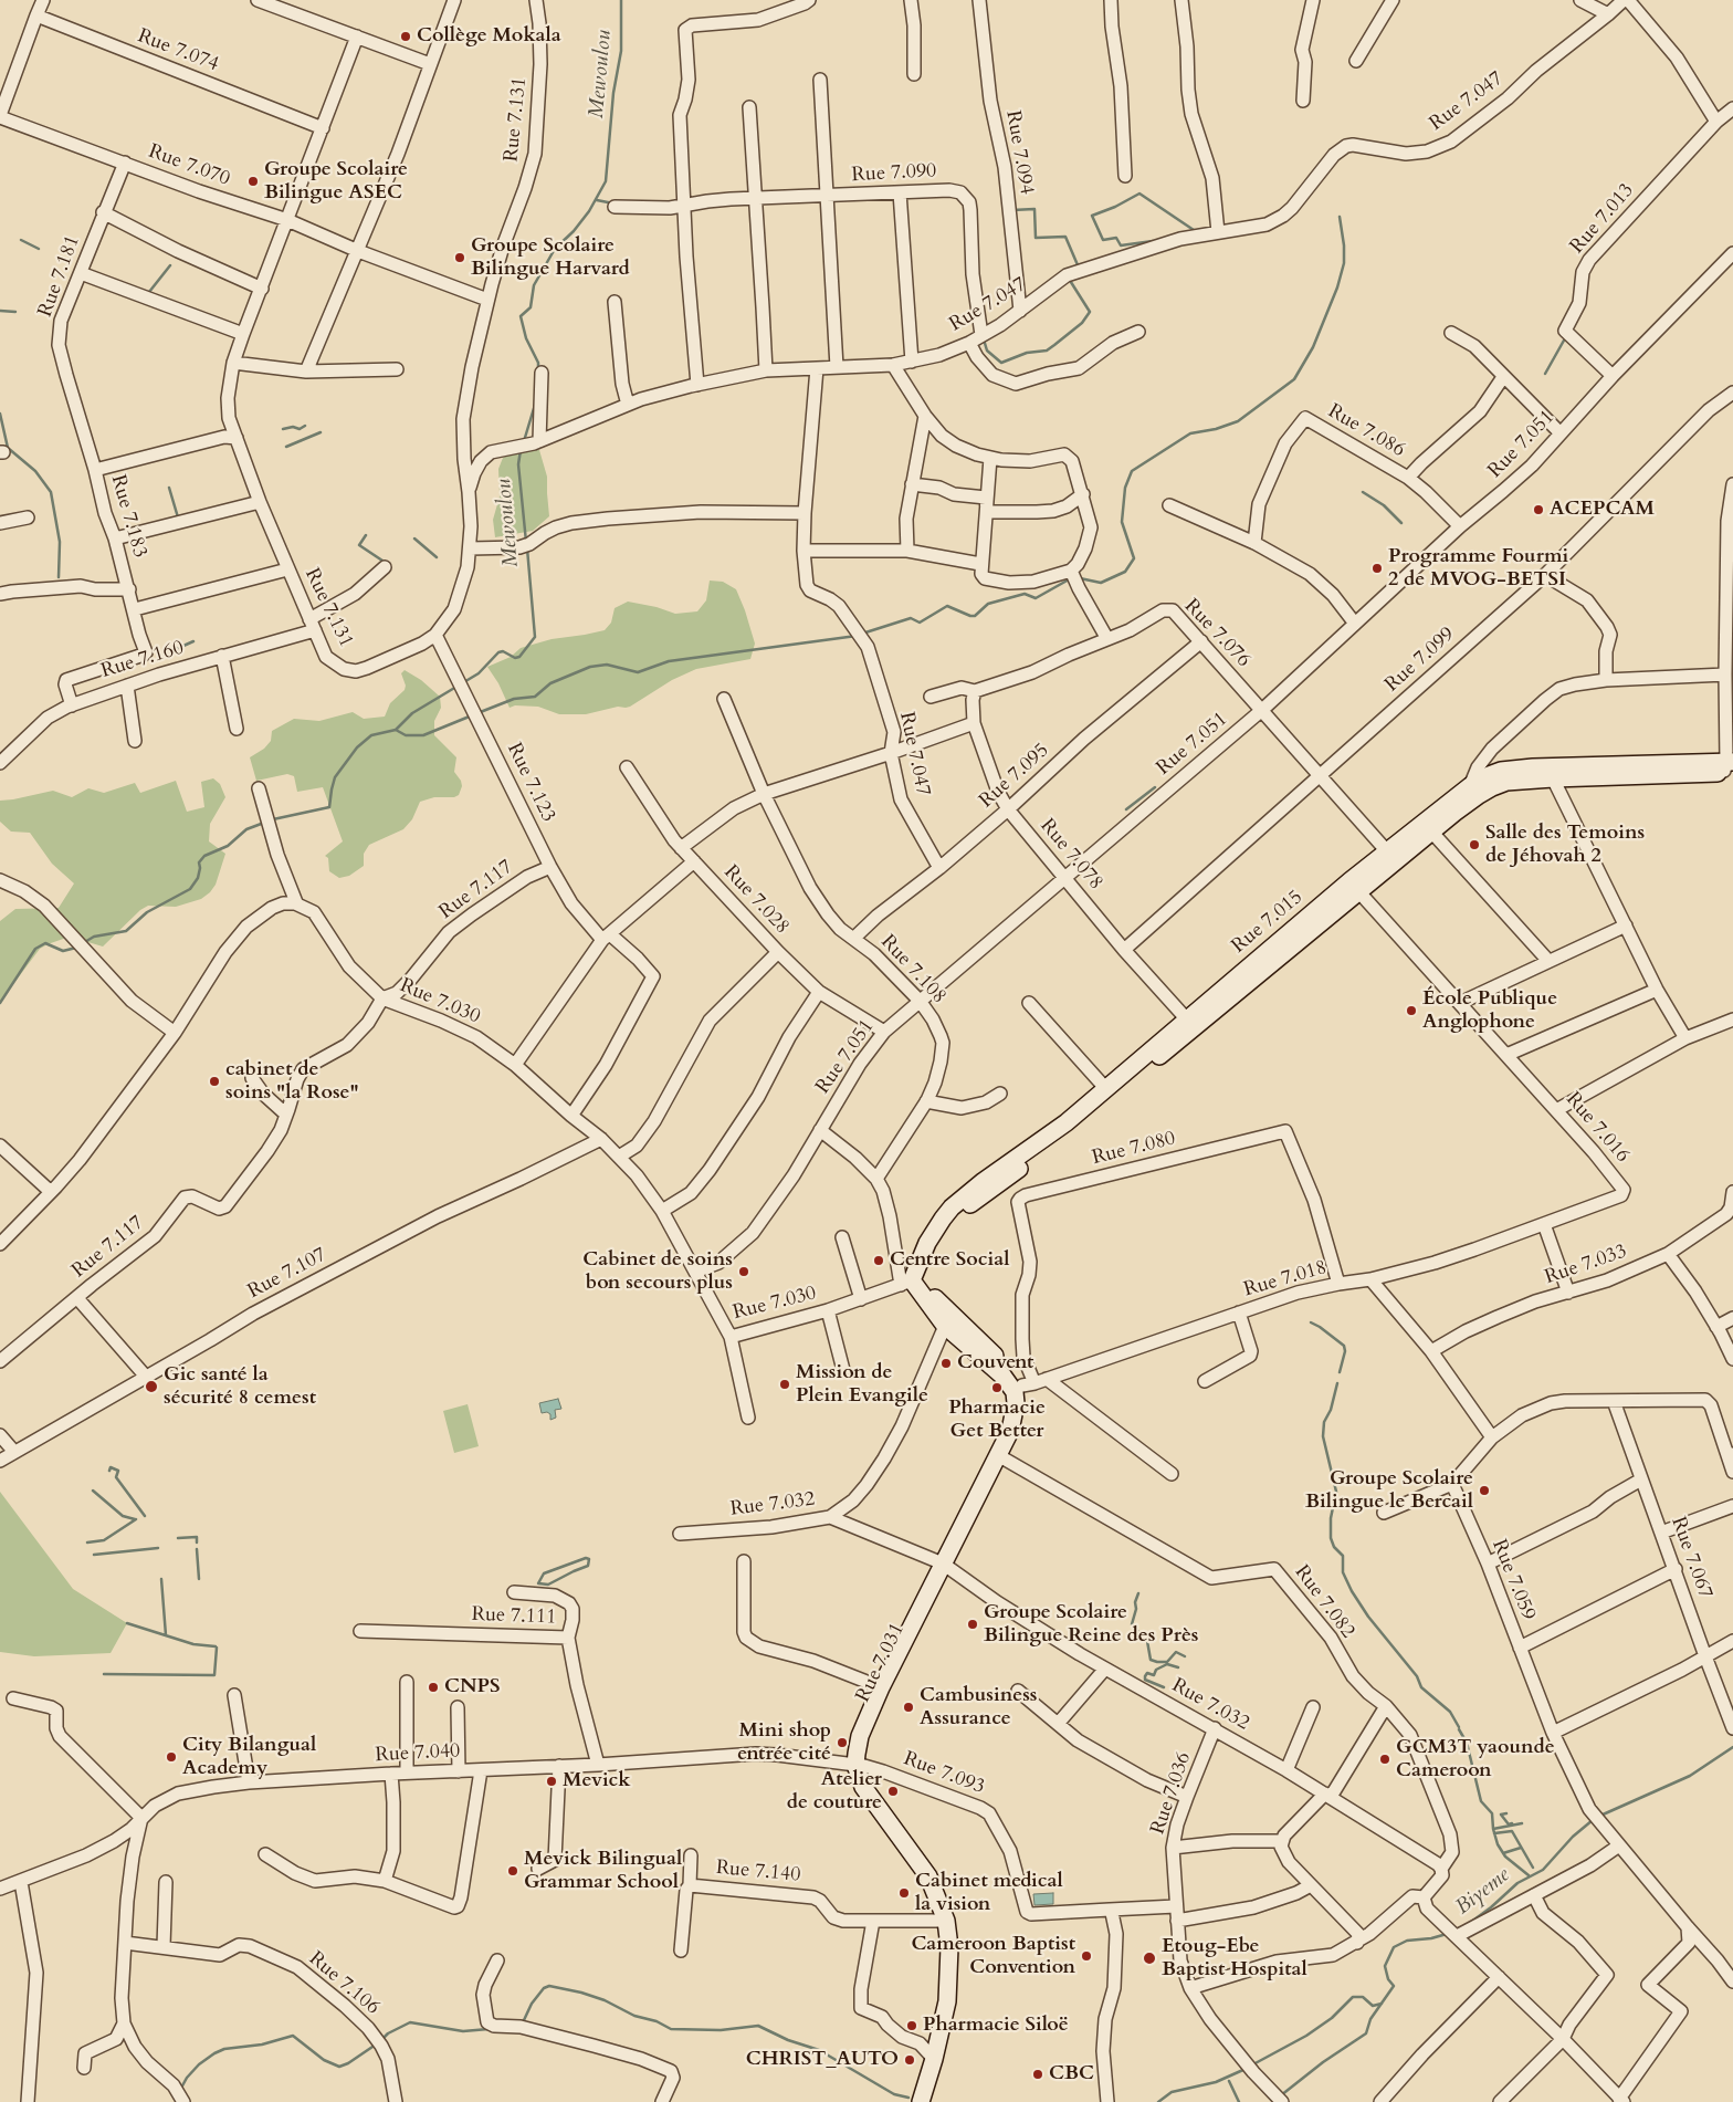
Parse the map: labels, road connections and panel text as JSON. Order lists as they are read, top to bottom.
{
  "streets": {
    "main road": ["Rue 7.015", "Rue 7.031"],
    "street": [
      "Rue 7.074",
      "Rue 7.047",
      "Rue 7.131",
      "Rue 7.094",
      "Rue 7.070",
      "Rue 7.090",
      "Rue 7.013",
      "Rue 7.181",
      "Rue 7.086",
      "Rue 7.051",
      "Rue 7.183",
      "Rue 7.076",
      "Rue 7.160",
      "Rue 7.099",
      "Rue 7.095",
      "Rue 7.123",
      "Rue 7.078",
      "Rue 7.117",
      "Rue 7.028",
      "Rue 7.108",
      "Rue 7.030",
      "Rue 7.016",
      "Rue 7.080",
      "Rue 7.033",
      "Rue 7.107",
      "Rue 7.018",
      "Rue 7.032",
      "Rue 7.067",
      "Rue 7.059",
      "Rue 7.082",
      "Rue 7.111",
      "Rue 7.040",
      "Rue 7.093",
      "Rue 7.036",
      "Rue 7.140",
      "Rue 7.106"
    ]
  },
  "crossings": [
    ["Rue 7.074", "Rue 7.131"],
    ["Rue 7.047", "Rue 7.094"],
    ["Rue 7.047", "Rue 7.090"],
    ["Rue 7.047", "Rue 7.095"],
    ["Rue 7.131", "Rue 7.070"],
    ["Rue 7.131", "Rue 7.183"],
    ["Rue 7.131", "Rue 7.160"],
    ["Rue 7.131", "Rue 7.123"],
    ["Rue 7.070", "Rue 7.181"],
    ["Rue 7.013", "Rue 7.051"],
    ["Rue 7.181", "Rue 7.183"],
    ["Rue 7.086", "Rue 7.051"],
    ["Rue 7.051", "Rue 7.076"],
    ["Rue 7.051", "Rue 7.078"],
    ["Rue 7.051", "Rue 7.028"],
    ["Rue 7.051", "Rue 7.108"],
    ["Rue 7.051", "Rue 7.030"],
    ["Rue 7.183", "Rue 7.160"],
    ["Rue 7.076", "Rue 7.099"],
    ["Rue 7.076", "Rue 7.095"],
    ["Rue 7.076", "Rue 7.078"],
    ["Rue 7.076", "Rue 7.015"],
    ["Rue 7.099", "Rue 7.078"],
    ["Rue 7.095", "Rue 7.078"],
    ["Rue 7.095", "Rue 7.108"],
    ["Rue 7.123", "Rue 7.117"],
    ["Rue 7.123", "Rue 7.030"],
    ["Rue 7.078", "Rue 7.015"],
    ["Rue 7.117", "Rue 7.030"],
    ["Rue 7.015", "Rue 7.030"],
    ["Rue 7.015", "Rue 7.016"],
    ["Rue 7.015", "Rue 7.031"],
    ["Rue 7.030", "Rue 7.107"],
    ["Rue 7.030", "Rue 7.031"],
    ["Rue 7.016", "Rue 7.018"],
    ["Rue 7.080", "Rue 7.018"],
    ["Rue 7.080", "Rue 7.031"],
    ["Rue 7.018", "Rue 7.031"],
    ["Rue 7.032", "Rue 7.031"],
    ["Rue 7.032", "Rue 7.036"],
    ["Rue 7.082", "Rue 7.031"],
    ["Rue 7.111", "Rue 7.040"],
    ["Rue 7.031", "Rue 7.040"],
    ["Rue 7.031", "Rue 7.093"],
    ["Rue 7.040", "Rue 7.093"]
  ],
  "water": ["Mewoulou", "Biyeme"],
  "places": [
    "Collège Mokala",
    "Groupe Scolaire Bilingue ASEC",
    "Groupe Scolaire Bilingue Harvard",
    "ACEPCAM",
    "Programme Fourmi 2 de MVOG-BETSI",
    "Salle des Temoins de Jéhovah 2",
    "École Publique Anglophone",
    "cabinet de soins \"la Rose\"",
    "Centre Social",
    "Cabinet de soins bon secours plus",
    "Couvent",
    "Mission de Plein Evangile",
    "Gic santé la sécurité 8 cemest",
    "Pharmacie Get Better",
    "Groupe Scolaire Bilingue le Bercail",
    "Groupe Scolaire Bilingue Reine des Près",
    "CNPS",
    "Cambusiness Assurance",
    "Mini shop entrée cité",
    "City Bilangual Academy",
    "GCM3T yaounde Cameroon",
    "Mevick",
    "Atelier de couture",
    "Mevick Bilingual Grammar School",
    "Cabinet medical la vision",
    "Cameroon Baptist Convention",
    "Etoug-Ebe Baptist Hospital",
    "Pharmacie Siloë",
    "CHRIST_AUTO",
    "CBC"
  ]
}
